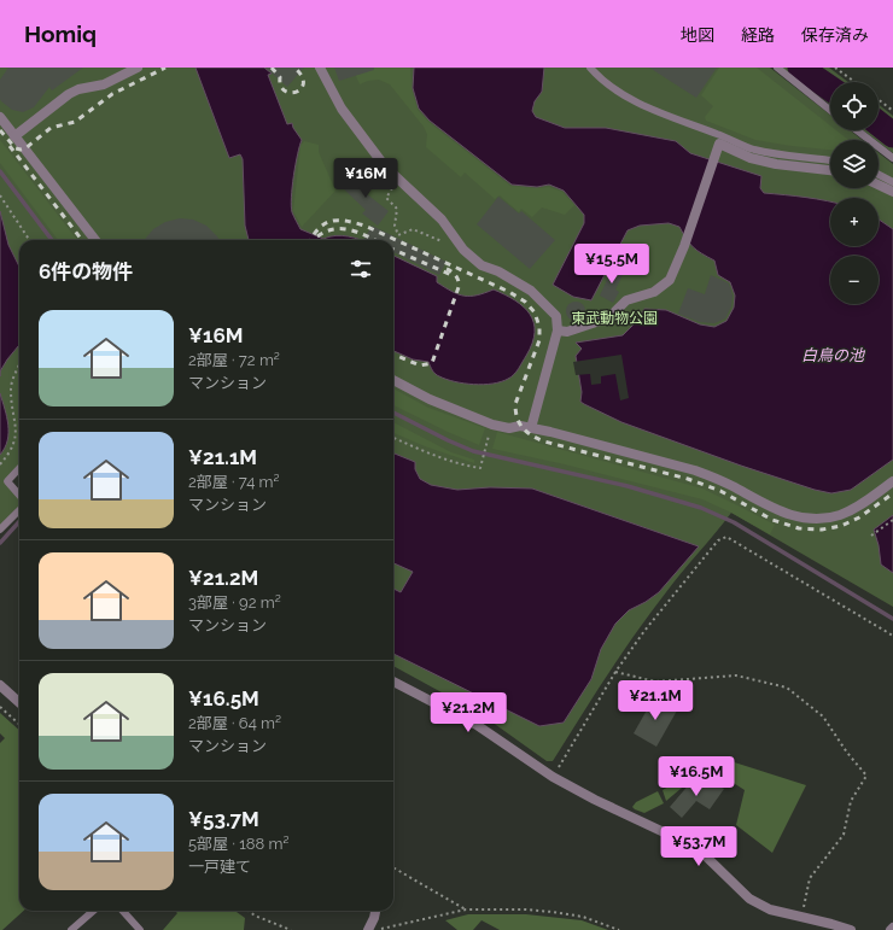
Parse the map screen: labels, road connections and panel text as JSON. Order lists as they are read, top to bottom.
{
  "water": ["白鳥の池"],
  "parks": ["東武動物公園"],
  "page": {
    "header": "Homiq",
    "nav": ["地図", "経路", "保存済み"],
    "map_buttons": ["+", "−"],
    "price": [
      "¥16M",
      "¥15.5M",
      "¥21.1M",
      "¥21.2M",
      "¥16.5M",
      "¥53.7M"
    ],
    "heading": "6件の物件",
    "list": [
      {
        "name": "¥16M",
        "note": "2部屋 · 72 m² · マンション"
      },
      {
        "name": "¥21.1M",
        "note": "2部屋 · 74 m² · マンション"
      },
      {
        "name": "¥21.2M",
        "note": "3部屋 · 92 m² · マンション"
      },
      {
        "name": "¥16.5M",
        "note": "2部屋 · 64 m² · マンション"
      },
      {
        "name": "¥53.7M",
        "note": "5部屋 · 188 m² · 一戸建て"
      }
    ]
  }
}
